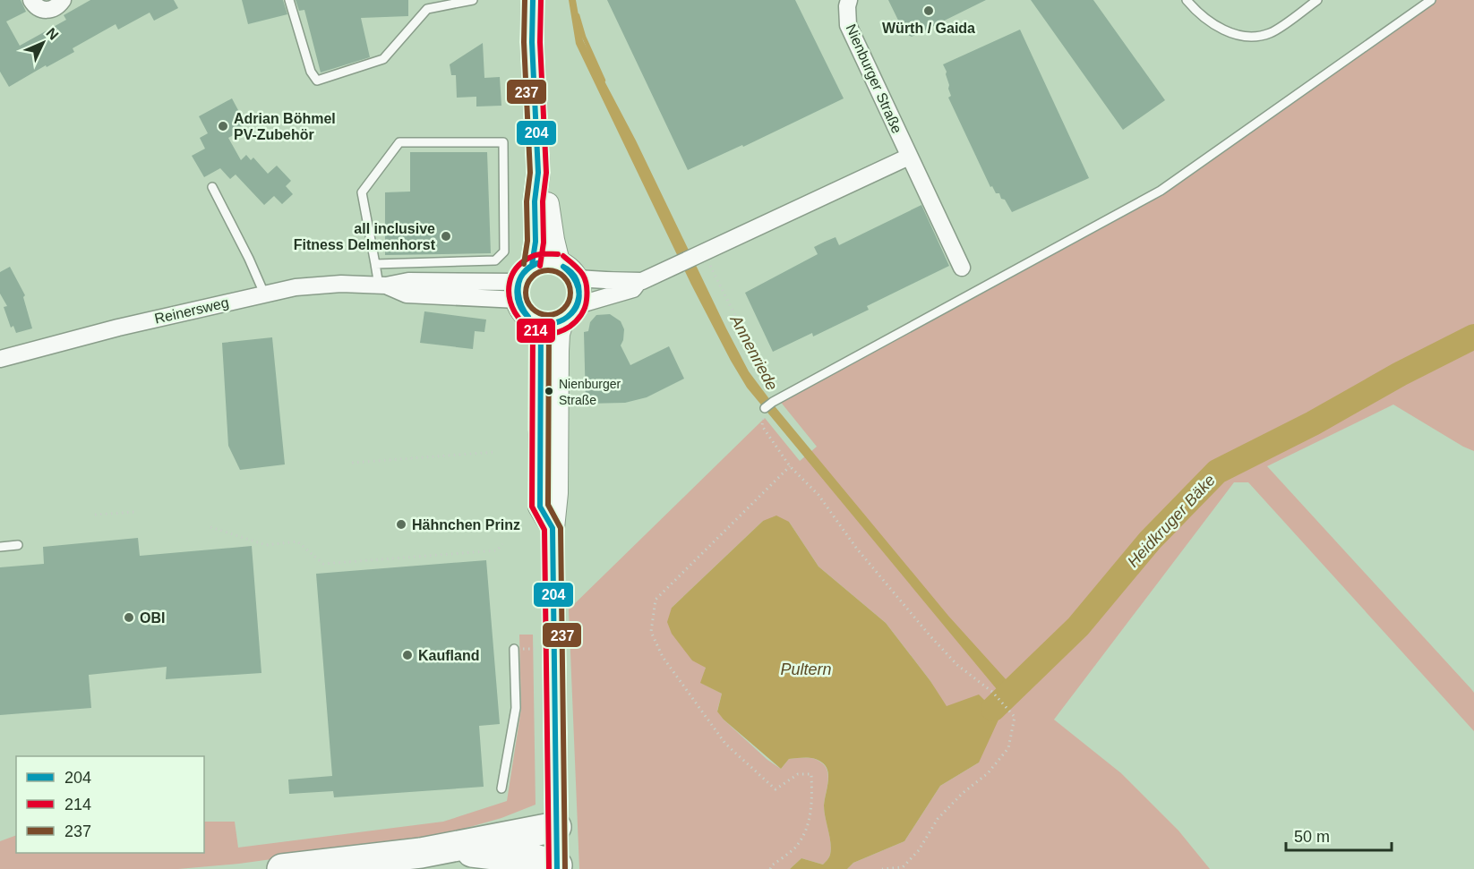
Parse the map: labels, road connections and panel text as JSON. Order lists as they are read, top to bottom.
{
  "streets": {
    "street": ["Nienburger Straße", "Reinersweg"]
  },
  "water": ["Annenriede", "Heidkruger Bäke", "Pultern"],
  "places": [
    "Würth / Gaida",
    "Adrian Böhmel PV-Zubehör",
    "all inclusive Fitness Delmenhorst",
    "Nienburger Straße",
    "Hähnchen Prinz",
    "OBI",
    "Kaufland"
  ],
  "lines": ["transit line 204", "transit line 214", "transit line 237"],
  "legend": ["204", "214", "237"],
  "scale_bar": "50 m",
  "north": "top right"
}
